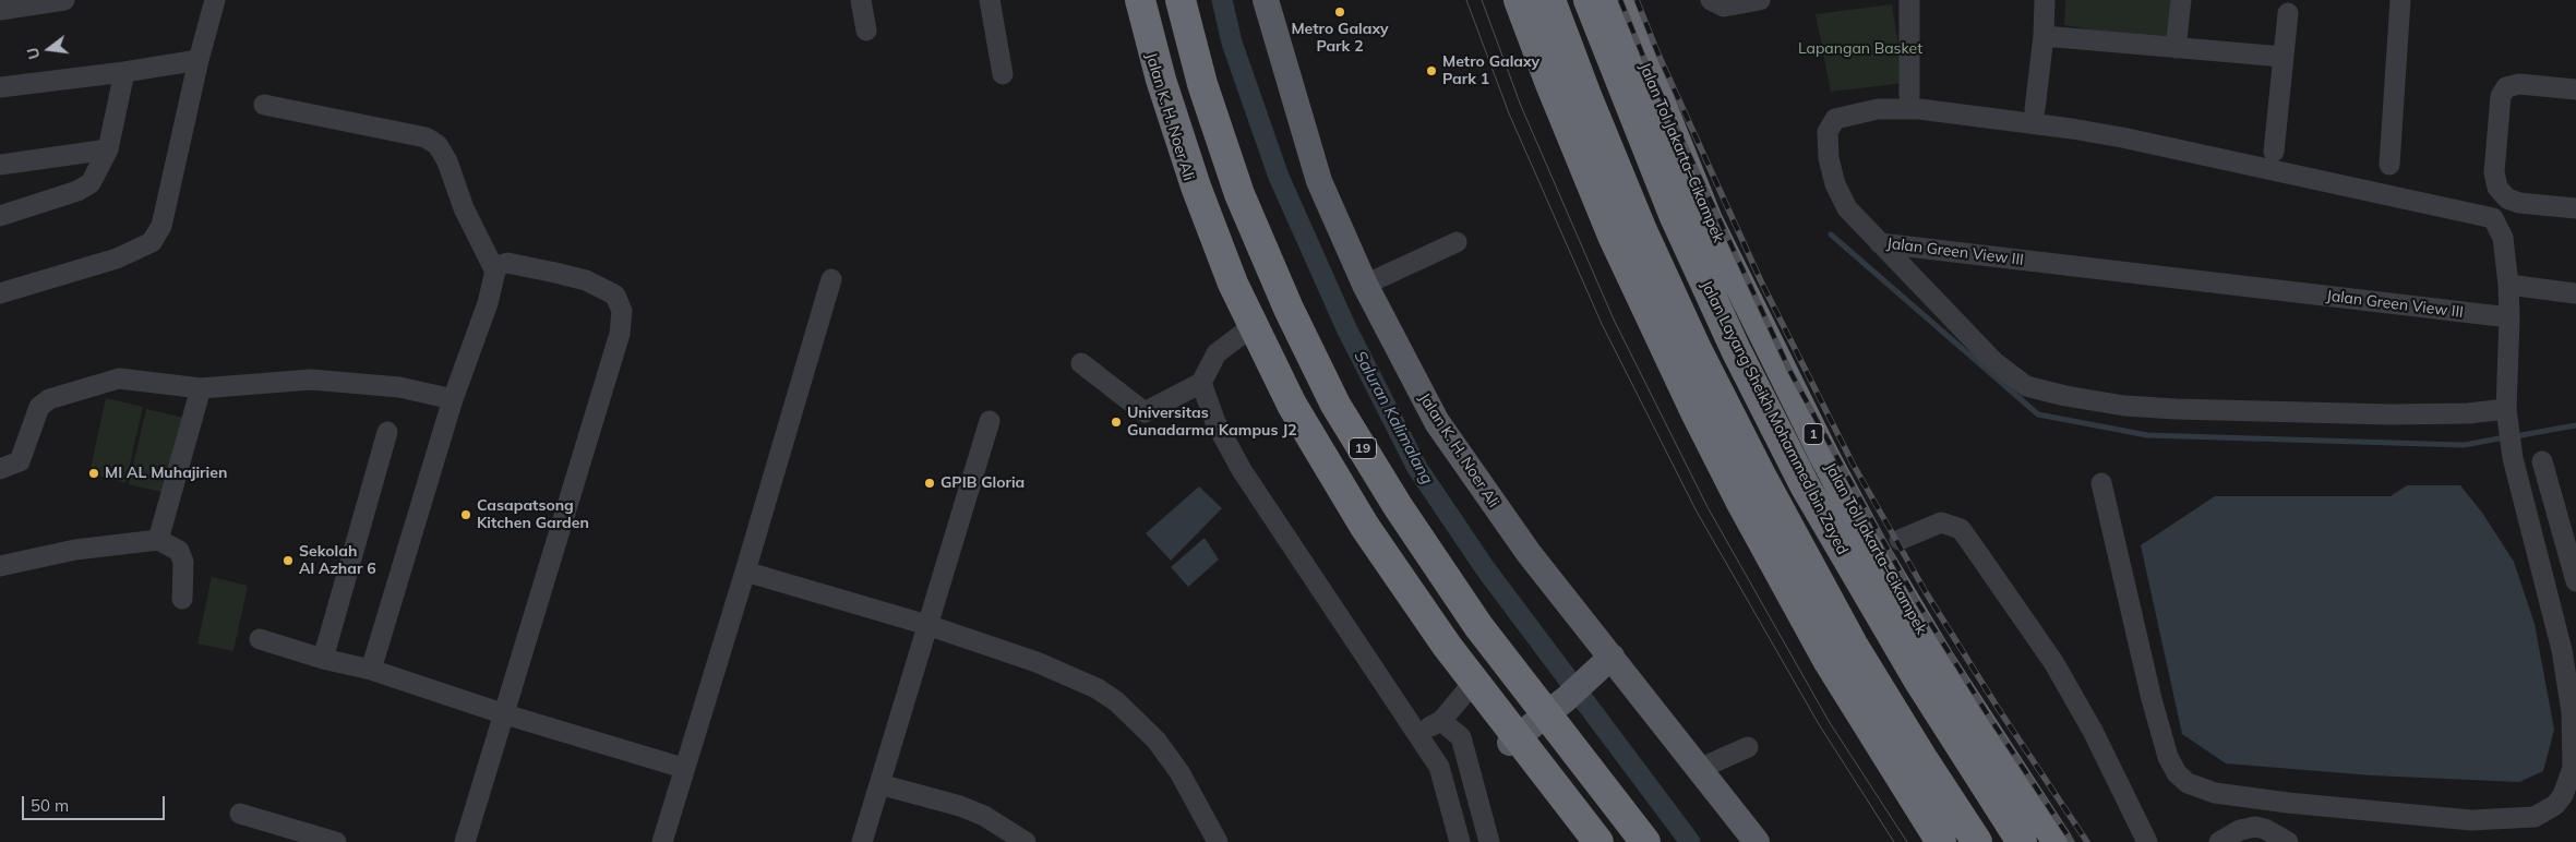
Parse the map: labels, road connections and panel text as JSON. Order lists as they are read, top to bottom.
{
  "streets": {
    "highway": [
      "Jalan Tol Jakarta–Cikampek",
      "Jalan Layang Sheikh Mohammed bin Zayed",
      "1",
      "19"
    ],
    "main road": ["Jalan K. H. Noer Ali"],
    "street": ["Jalan Green View III"]
  },
  "water": ["Saluran Kalimalang"],
  "parks": ["Lapangan Basket"],
  "places": [
    "Metro Galaxy Park 2",
    "Metro Galaxy Park 1",
    "Universitas Gunadarma Kampus J2",
    "MI AL Muhajirien",
    "GPIB Gloria",
    "Casapatsong Kitchen Garden",
    "Sekolah Al Azhar 6"
  ],
  "scale_bar": "50 m",
  "north": "left"
}
